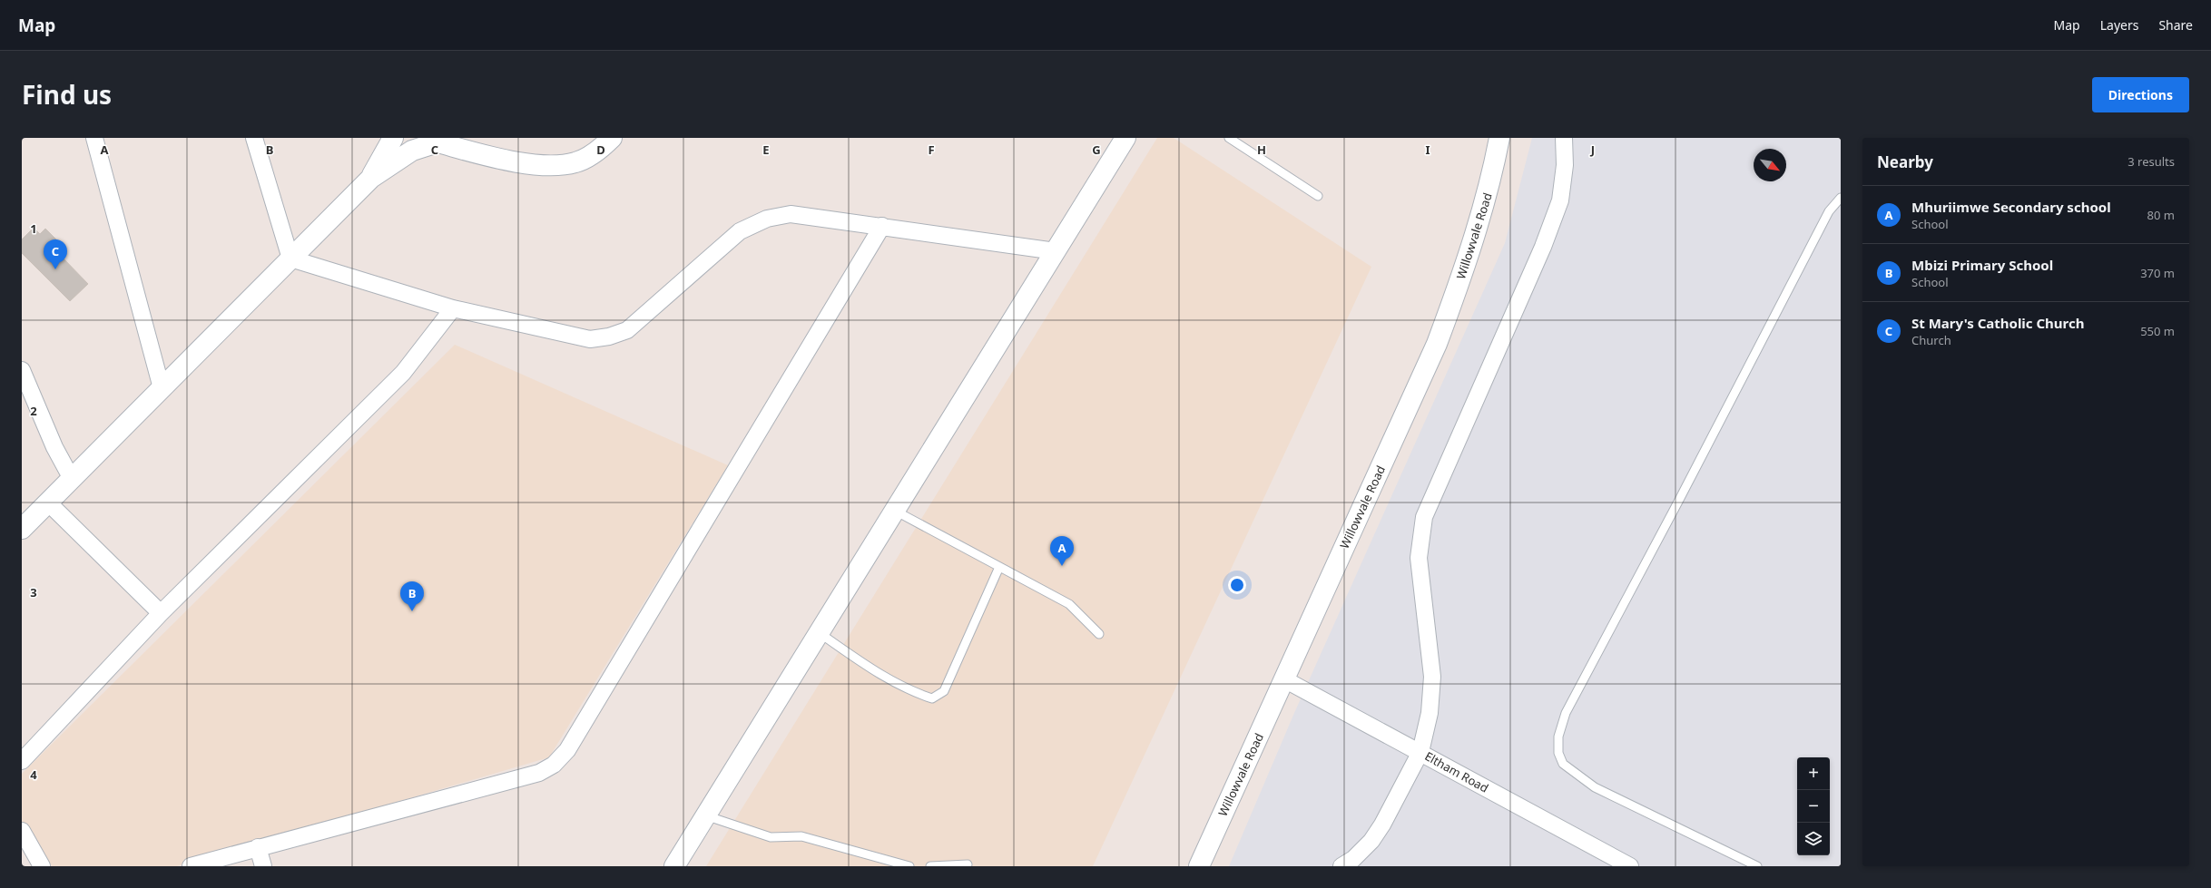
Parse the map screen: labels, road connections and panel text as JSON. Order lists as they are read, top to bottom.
{
  "streets": {
    "street": ["Willowvale Road", "Eltham Road"]
  },
  "crossings": [
    ["Willowvale Road", "Eltham Road"]
  ],
  "north": "bottom right",
  "page": {
    "header": "Map",
    "nav": ["Map", "Layers", "Share"],
    "title": "Find us",
    "buttons": "Directions",
    "heading": ["Nearby", "3 results"],
    "list": [
      {
        "mark": "A",
        "name": "Mhuriimwe Secondary school",
        "note": "School",
        "value": "80 m"
      },
      {
        "mark": "B",
        "name": "Mbizi Primary School",
        "note": "School",
        "value": "370 m"
      },
      {
        "mark": "C",
        "name": "St Mary's Catholic Church",
        "note": "Church",
        "value": "550 m"
      }
    ],
    "pins": ["C", "A", "B"],
    "map_buttons": ["+", "−"]
  },
  "grid": {
    "columns": [
      "A",
      "B",
      "C",
      "D",
      "E",
      "F",
      "G",
      "H",
      "I",
      "J"
    ],
    "rows": [
      "1",
      "2",
      "3",
      "4"
    ]
  }
}
